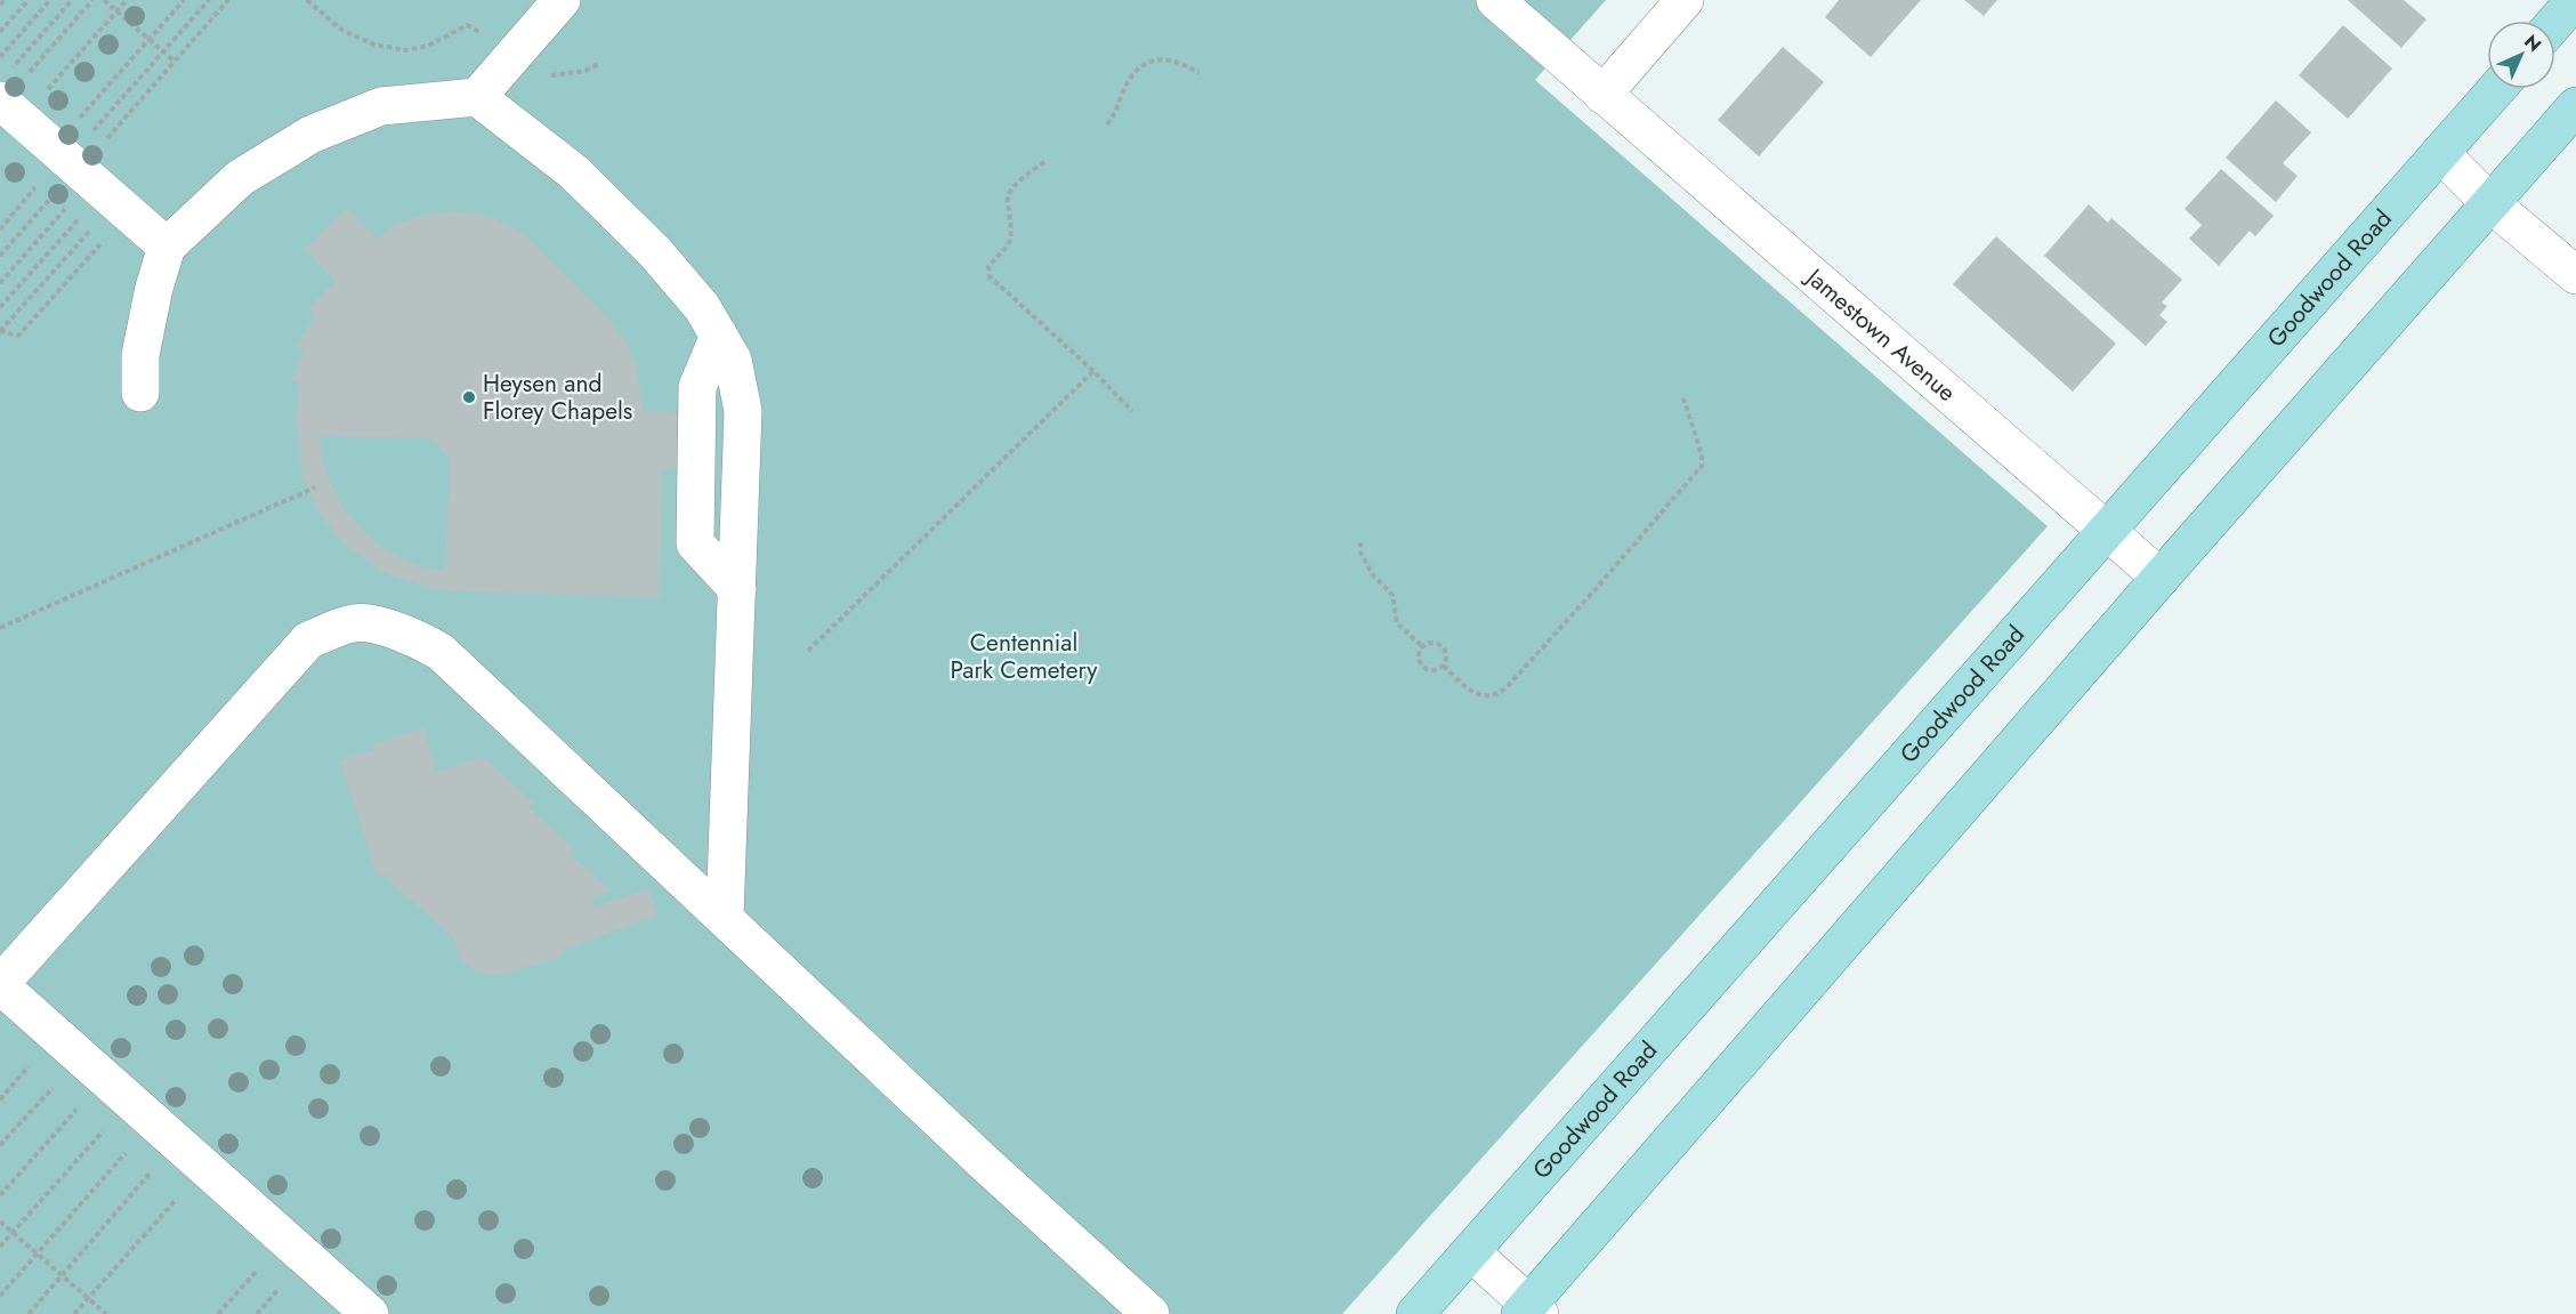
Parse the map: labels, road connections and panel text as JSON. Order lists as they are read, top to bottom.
{
  "streets": {
    "main road": ["Goodwood Road"],
    "street": ["Jamestown Avenue"]
  },
  "crossings": [
    ["Goodwood Road", "Jamestown Avenue"]
  ],
  "parks": ["Centennial Park Cemetery"],
  "places": ["Heysen and Florey Chapels"],
  "north": "top right"
}
